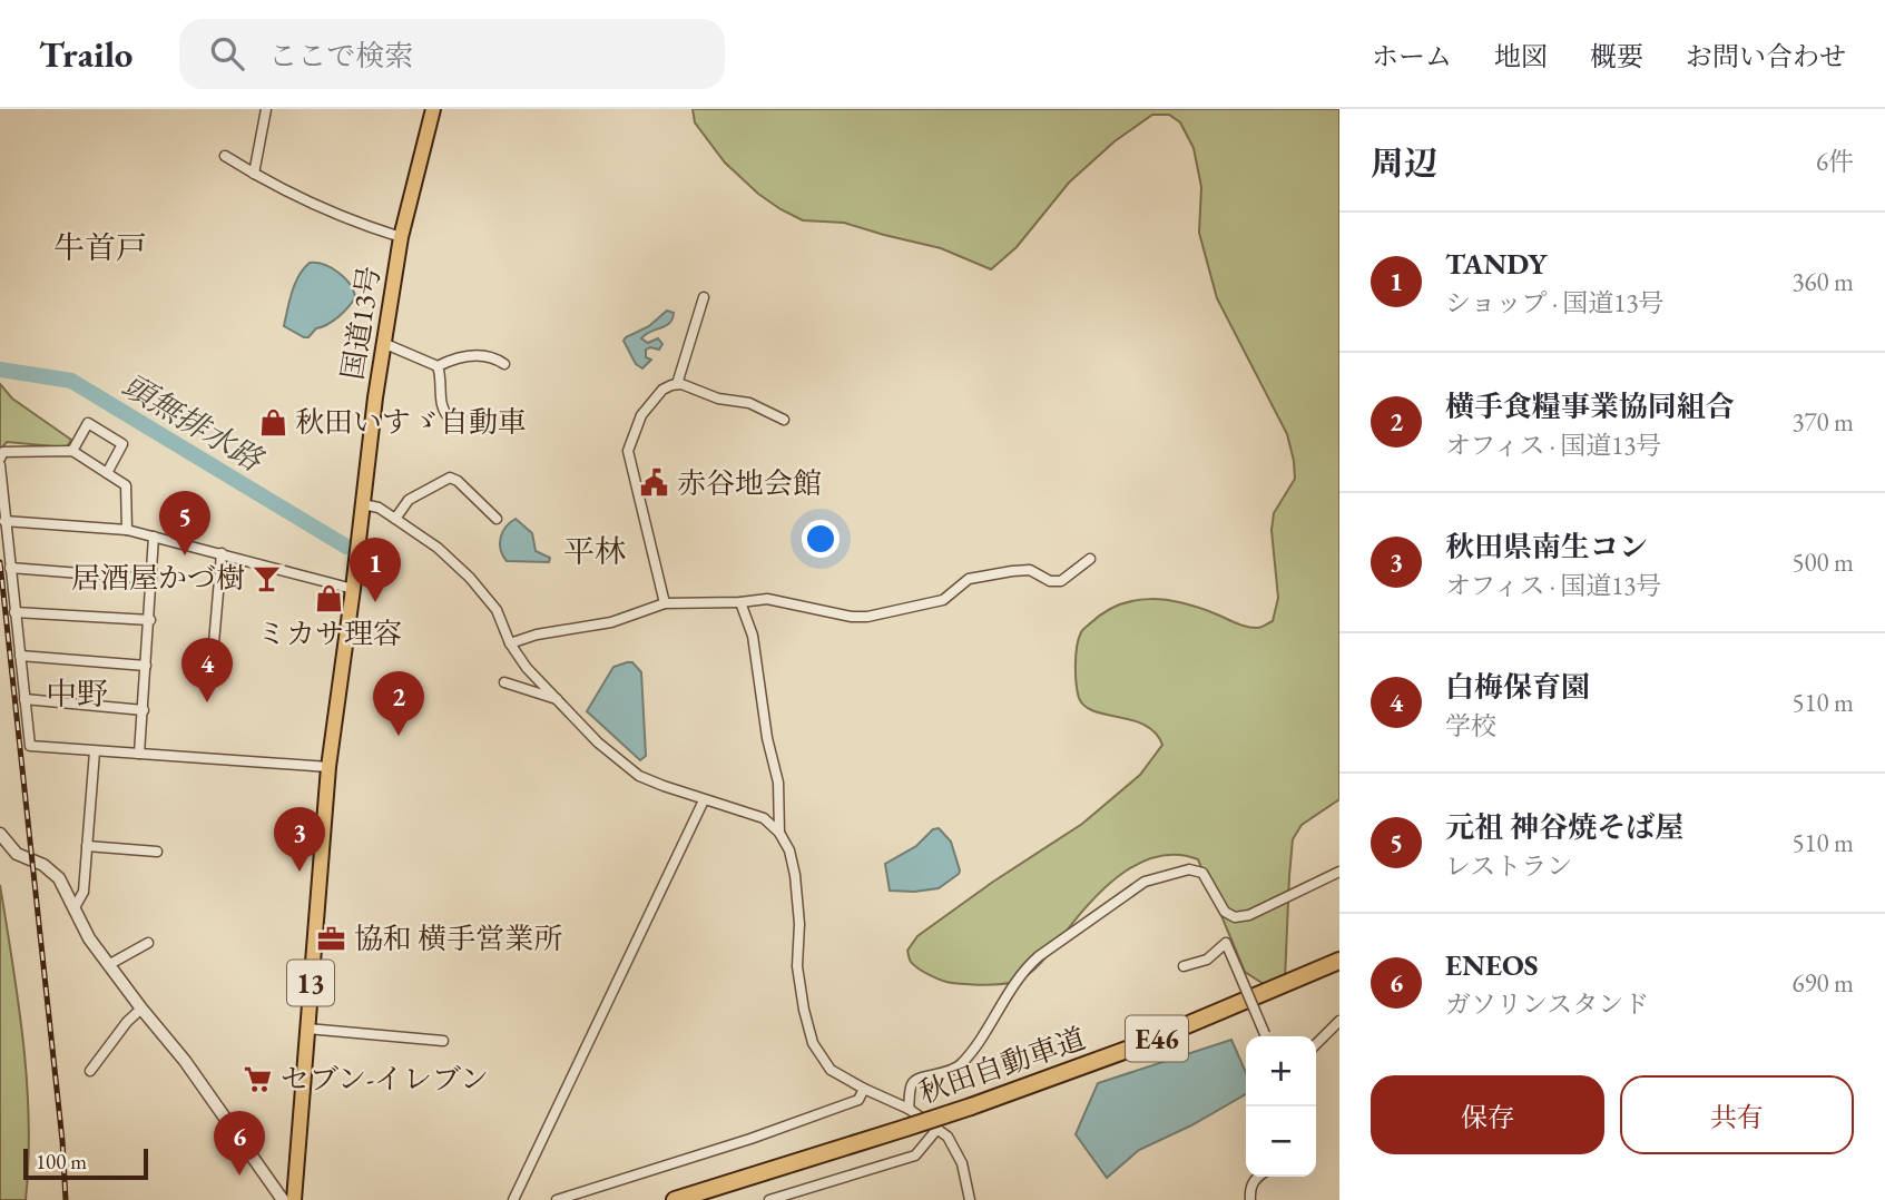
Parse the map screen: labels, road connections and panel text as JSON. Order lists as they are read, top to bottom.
{
  "streets": {
    "highway": [
      "国道13号",
      "13",
      "E46",
      "秋田自動車道"
    ]
  },
  "districts": ["牛首戸", "平林", "中野"],
  "water": ["頭無排水路"],
  "places": {
    "shop": ["秋田いすゞ自動車", "ミカサ理容"],
    "public building": ["赤谷地会館"],
    "bar": ["居酒屋かづ樹"],
    "office": ["協和 横手営業所"],
    "supermarket": ["セブン-イレブン"]
  },
  "scale_bar": "100 m",
  "page": {
    "header": "Trailo",
    "search": "ここで検索",
    "nav": [
      "ホーム",
      "地図",
      "概要",
      "お問い合わせ"
    ],
    "heading": ["周辺", "6件"],
    "list": [
      {
        "mark": "1",
        "name": "TANDY",
        "note": "ショップ · 国道13号",
        "value": "360 m"
      },
      {
        "mark": "2",
        "name": "横手食糧事業協同組合",
        "note": "オフィス · 国道13号",
        "value": "370 m"
      },
      {
        "mark": "3",
        "name": "秋田県南生コン",
        "note": "オフィス · 国道13号",
        "value": "500 m"
      },
      {
        "mark": "4",
        "name": "白梅保育園",
        "note": "学校",
        "value": "510 m"
      },
      {
        "mark": "5",
        "name": "元祖 神谷焼そば屋",
        "note": "レストラン",
        "value": "510 m"
      },
      {
        "mark": "6",
        "name": "ENEOS",
        "note": "ガソリンスタンド",
        "value": "690 m"
      }
    ],
    "pins": [
      "5",
      "1",
      "4",
      "2",
      "3",
      "6"
    ],
    "map_buttons": ["+", "−"],
    "buttons": ["保存", "共有"],
    "scale": "100 m"
  }
}
